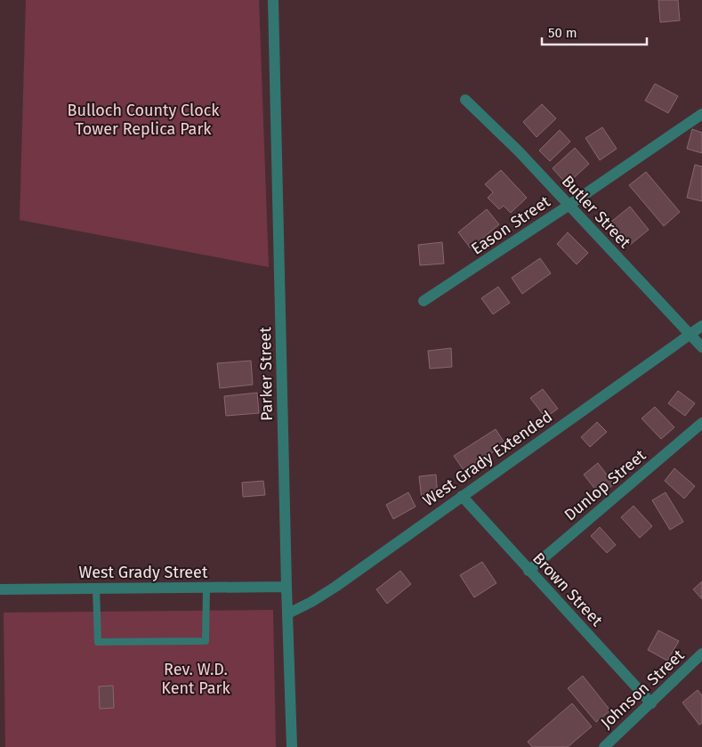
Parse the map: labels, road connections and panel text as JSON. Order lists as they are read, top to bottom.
{
  "streets": {
    "street": [
      "Butler Street",
      "Eason Street",
      "Parker Street",
      "West Grady Extended",
      "Dunlop Street",
      "West Grady Street",
      "Brown Street",
      "Johnson Street"
    ]
  },
  "crossings": [
    ["Butler Street", "Eason Street"],
    ["Butler Street", "West Grady Extended"],
    ["Parker Street", "West Grady Extended"],
    ["Parker Street", "West Grady Street"],
    ["West Grady Extended", "Brown Street"],
    ["Dunlop Street", "Brown Street"],
    ["Brown Street", "Johnson Street"]
  ],
  "parks": ["Bulloch County Clock Tower Replica Park", "Rev. W.D. Kent Park"],
  "scale_bar": "50 m"
}
